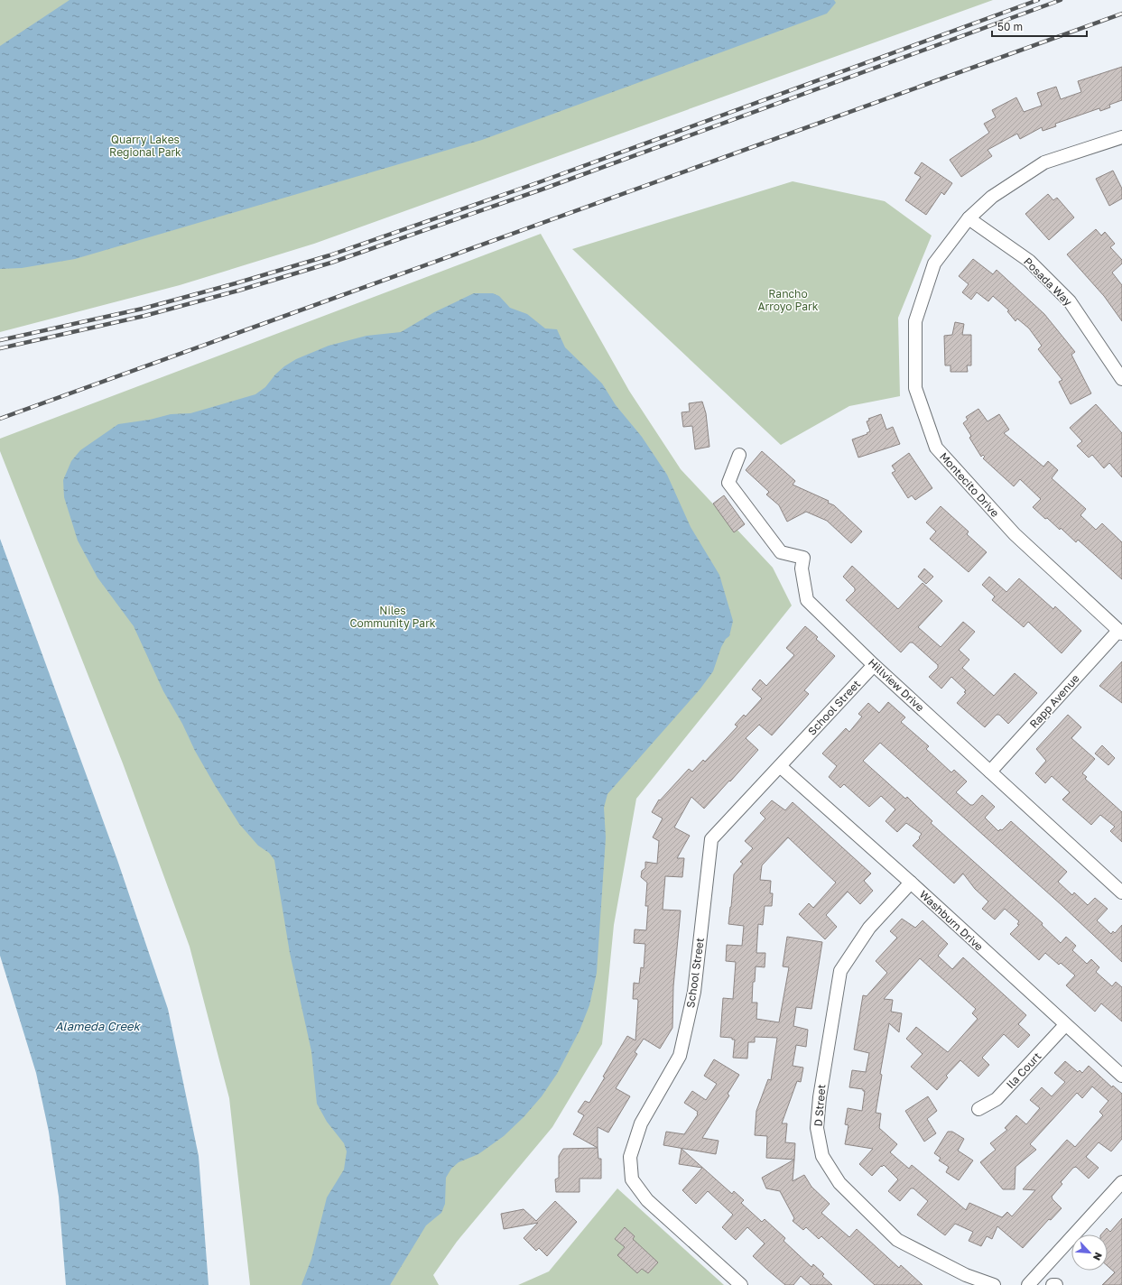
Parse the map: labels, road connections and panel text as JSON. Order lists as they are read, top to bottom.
{
  "streets": {
    "street": [
      "Posada Way",
      "Montecito Drive",
      "Hillview Drive",
      "Rapp Avenue",
      "School Street",
      "Washburn Drive",
      "Ila Court",
      "D Street"
    ]
  },
  "crossings": [
    ["Posada Way", "Montecito Drive"],
    ["Montecito Drive", "Rapp Avenue"],
    ["Hillview Drive", "Rapp Avenue"],
    ["Hillview Drive", "School Street"],
    ["School Street", "Washburn Drive"],
    ["Washburn Drive", "Ila Court"],
    ["Washburn Drive", "D Street"]
  ],
  "water": ["Alameda Creek"],
  "parks": ["Quarry Lakes Regional Park", "Rancho Arroyo Park", "Niles Community Park"],
  "scale_bar": "50 m",
  "north": "bottom right"
}
